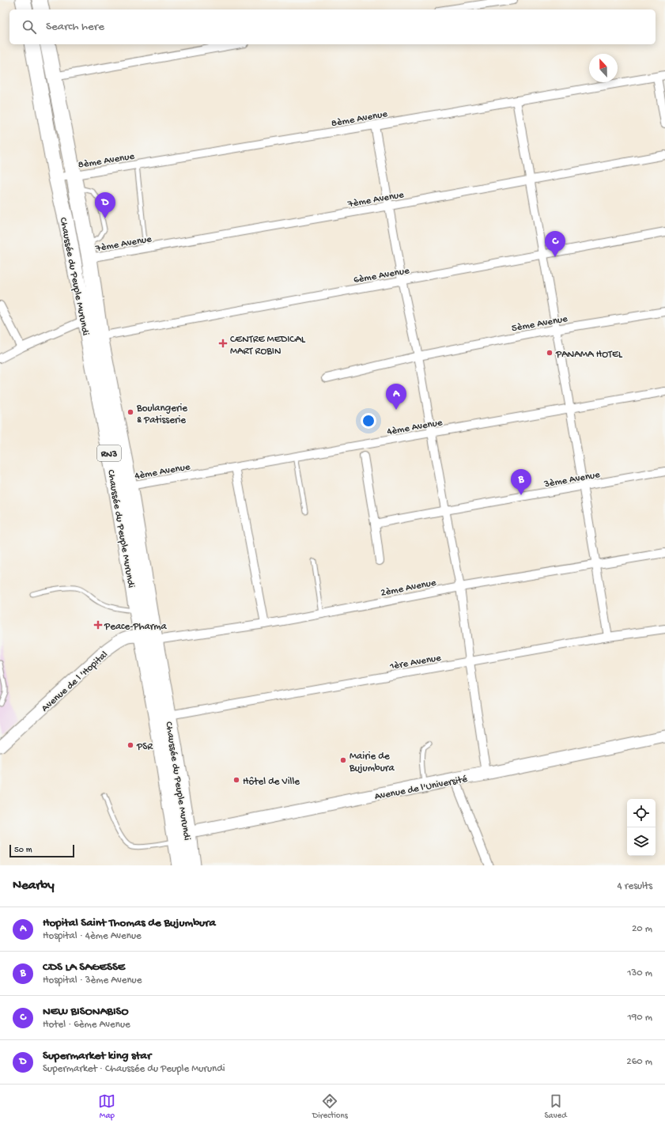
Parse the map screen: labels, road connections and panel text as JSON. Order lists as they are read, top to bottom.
{
  "streets": {
    "highway": ["Chaussée du Peuple Murundi", "RN3"],
    "street": [
      "8ème Avenue",
      "7ème Avenue",
      "6ème Avenue",
      "5ème Avenue",
      "4ème Avenue",
      "3ème Avenue",
      "2ème Avenue",
      "1ère Avenue",
      "Avenue de l 'Hopital",
      "Avenue de l'Université"
    ]
  },
  "crossings": [
    ["8ème Avenue", "Chaussée du Peuple Murundi"],
    ["7ème Avenue", "Chaussée du Peuple Murundi"],
    ["6ème Avenue", "Chaussée du Peuple Murundi"],
    ["Chaussée du Peuple Murundi", "4ème Avenue"],
    ["Chaussée du Peuple Murundi", "2ème Avenue"],
    ["Chaussée du Peuple Murundi", "1ère Avenue"],
    ["Chaussée du Peuple Murundi", "Avenue de l 'Hopital"],
    ["Chaussée du Peuple Murundi", "Avenue de l'Université"],
    ["2ème Avenue", "Avenue de l 'Hopital"]
  ],
  "places": {
    "health": ["CENTRE MEDICAL MART ROBIN", "Peace-Pharma"],
    "other": [
      "PANAMA HOTEL",
      "Boulangerie & Patisserie",
      "PSR",
      "Mairie de Bujumbura",
      "Hôtel de Ville"
    ]
  },
  "scale_bar": "50 m",
  "north": "top",
  "page": {
    "search": "Search here",
    "pins": [
      "D",
      "C",
      "A",
      "B"
    ],
    "scale": "50 m",
    "heading": ["Nearby", "4 results"],
    "list": [
      {
        "mark": "A",
        "name": "Hopital Saint Thomas de Bujumbura",
        "note": "Hospital · 4ème Avenue",
        "value": "20 m"
      },
      {
        "mark": "B",
        "name": "CDS LA SAGESSE",
        "note": "Hospital · 3ème Avenue",
        "value": "130 m"
      },
      {
        "mark": "C",
        "name": "NEW BISONABISO",
        "note": "Hotel · 6ème Avenue",
        "value": "190 m"
      },
      {
        "mark": "D",
        "name": "Supermarket king star",
        "note": "Supermarket · Chaussée du Peuple Murundi",
        "value": "260 m"
      }
    ],
    "nav": ["Map", "Directions", "Saved"]
  }
}
